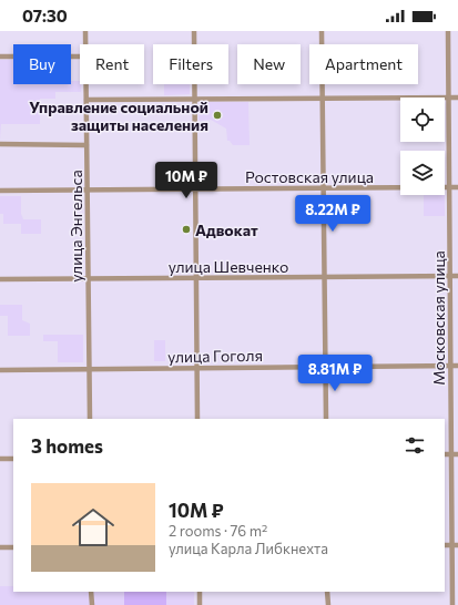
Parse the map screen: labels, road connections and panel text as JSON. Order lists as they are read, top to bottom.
{
  "streets": {
    "street": [
      "Ростовская улица",
      "улица Энгельса",
      "улица Шевченко",
      "Московская улица",
      "улица Гоголя"
    ]
  },
  "crossings": [
    ["Ростовская улица", "улица Энгельса"],
    ["улица Энгельса", "улица Шевченко"],
    ["улица Энгельса", "улица Гоголя"],
    ["улица Шевченко", "Московская улица"],
    ["Московская улица", "улица Гоголя"]
  ],
  "places": ["Управление социальной защиты населения", "Адвокат"],
  "page": {
    "status": "07:30",
    "chip": [
      "Buy",
      "Rent",
      "Filters",
      "New",
      "Apartment"
    ],
    "price": ["10M ₽", "8.22M ₽", "8.81M ₽"],
    "heading": "3 homes",
    "list": [
      {
        "name": "10M ₽",
        "note": "2 rooms · 76 m² · улица Карла Либкнехта"
      }
    ]
  }
}
